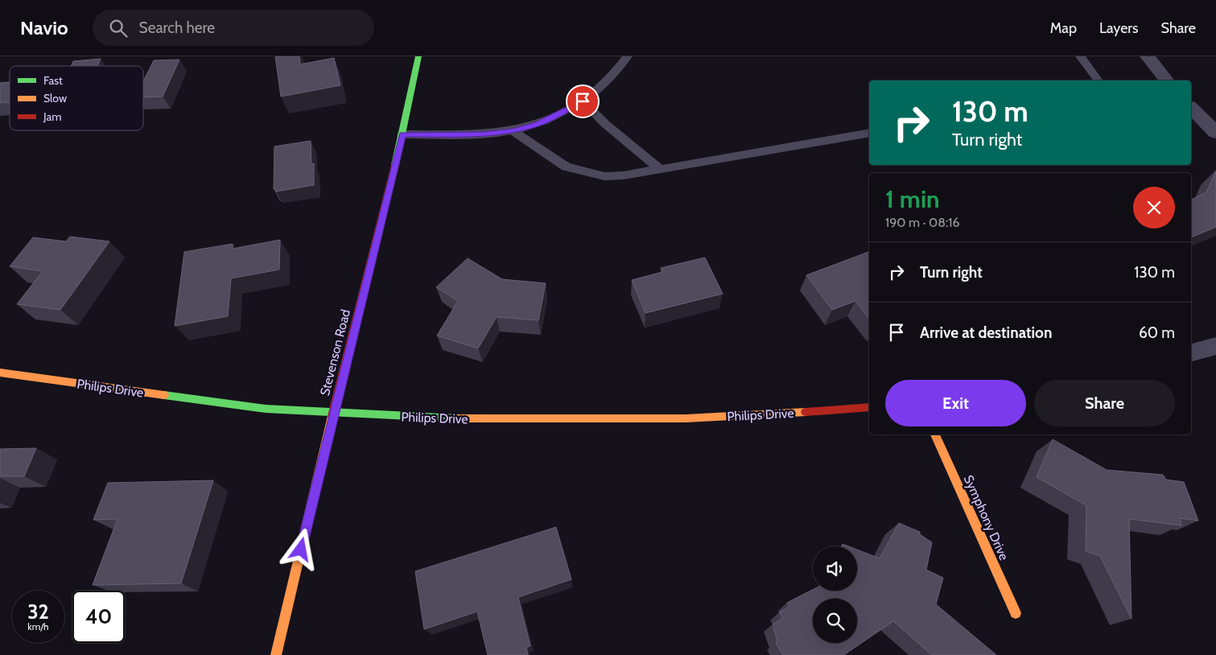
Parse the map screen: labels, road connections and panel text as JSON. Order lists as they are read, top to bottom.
{
  "streets": {
    "street": ["Stevenson Road", "Philips Drive", "Symphony Drive"]
  },
  "crossings": [
    ["Stevenson Road", "Philips Drive"]
  ],
  "legend": ["Fast", "Slow", "Jam"],
  "page": {
    "header": "Navio",
    "search": "Search here",
    "nav": ["Map", "Layers", "Share"],
    "turn": ["130 m", "Turn right"],
    "heading": ["1 min", "190 m · 08:16"],
    "list": [
      {
        "name": "Turn right",
        "value": "130 m"
      },
      {
        "name": "Arrive at destination",
        "value": "60 m"
      }
    ],
    "buttons": ["Exit", "Share"],
    "speed": "32 km/h",
    "limit": "40"
  }
}
